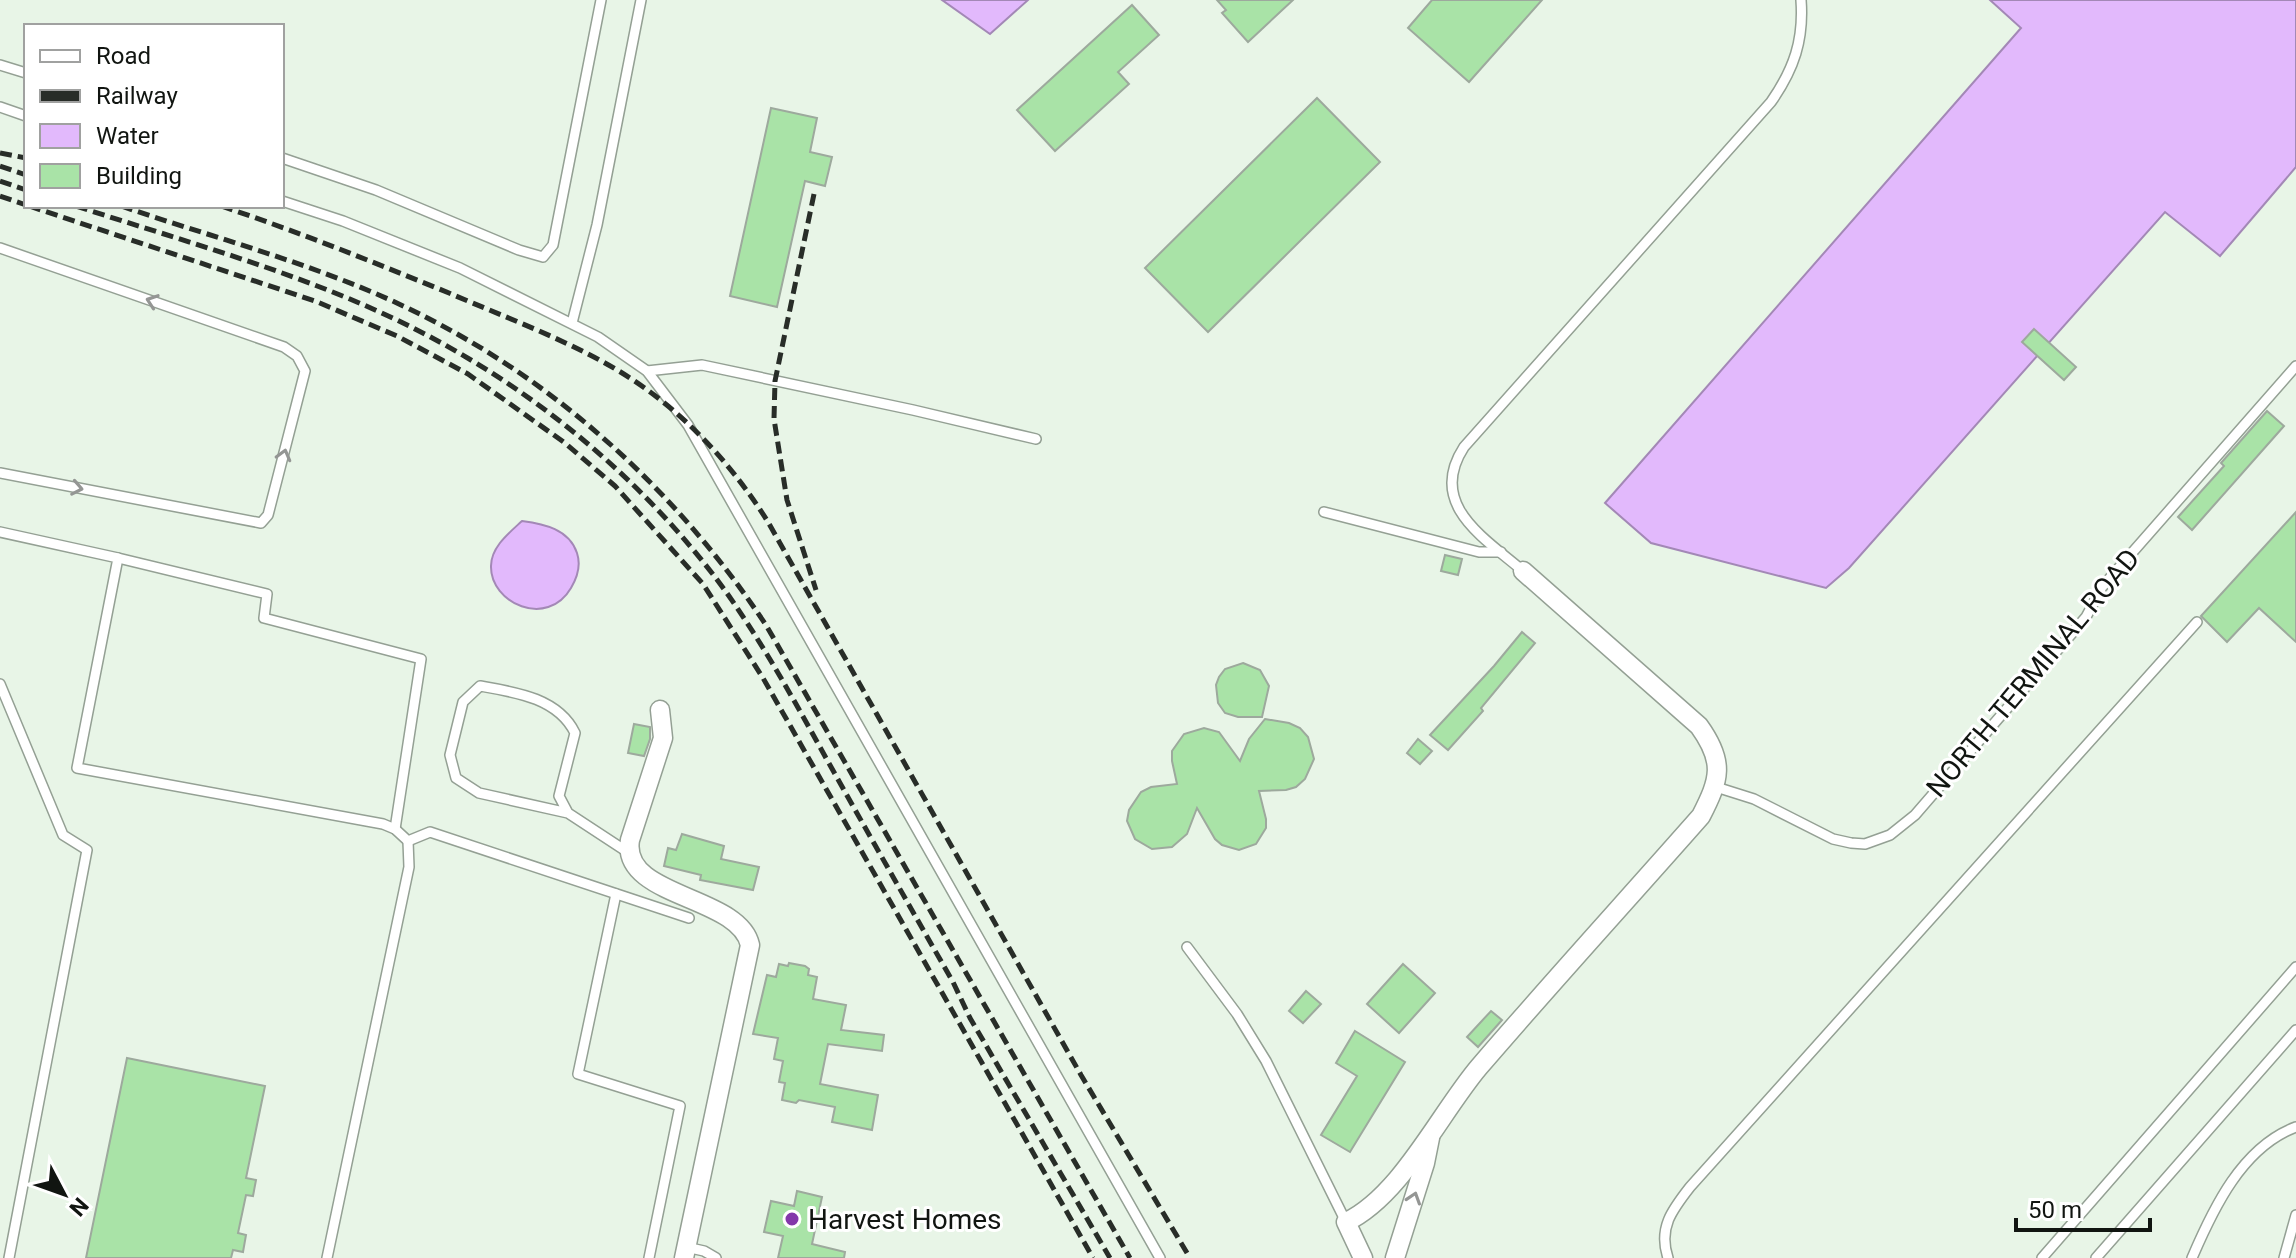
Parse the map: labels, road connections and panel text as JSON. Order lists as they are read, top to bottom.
{
  "streets": {
    "lane": ["NORTH TERMINAL ROAD"]
  },
  "places": ["Harvest Homes"],
  "legend": [
    "Road",
    "Railway",
    "Water",
    "Building"
  ],
  "scale_bar": "50 m",
  "north": "bottom right"
}
